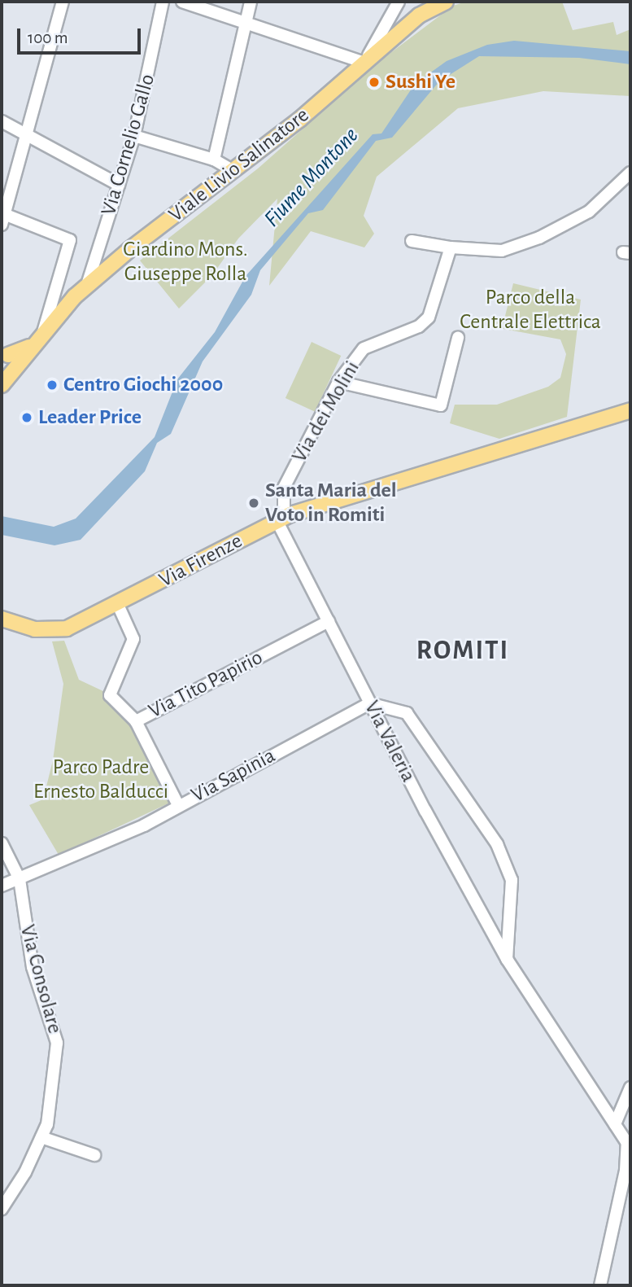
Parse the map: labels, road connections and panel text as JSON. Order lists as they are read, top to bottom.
{
  "streets": {
    "main road": ["Viale Livio Salinatore", "Via Firenze"],
    "street": [
      "Via Cornelio Gallo",
      "Via dei Molini",
      "Via Tito Papirio",
      "Via Valeria",
      "Via Sapinia",
      "Via Consolare"
    ]
  },
  "crossings": [
    ["Via Cornelio Gallo", "Viale Livio Salinatore"],
    ["Via dei Molini", "Via Firenze"],
    ["Via dei Molini", "Via Valeria"],
    ["Via Firenze", "Via Valeria"],
    ["Via Tito Papirio", "Via Valeria"],
    ["Via Tito Papirio", "Via Sapinia"],
    ["Via Valeria", "Via Sapinia"],
    ["Via Sapinia", "Via Consolare"]
  ],
  "districts": ["ROMITI"],
  "water": ["Fiume Montone"],
  "parks": ["Giardino Mons. Giuseppe Rolla", "Parco della Centrale Elettrica", "Parco Padre Ernesto Balducci"],
  "places": [
    "Sushi Ye",
    "Centro Giochi 2000",
    "Leader Price",
    "Santa Maria del Voto in Romiti"
  ],
  "scale_bar": "100 m"
}
